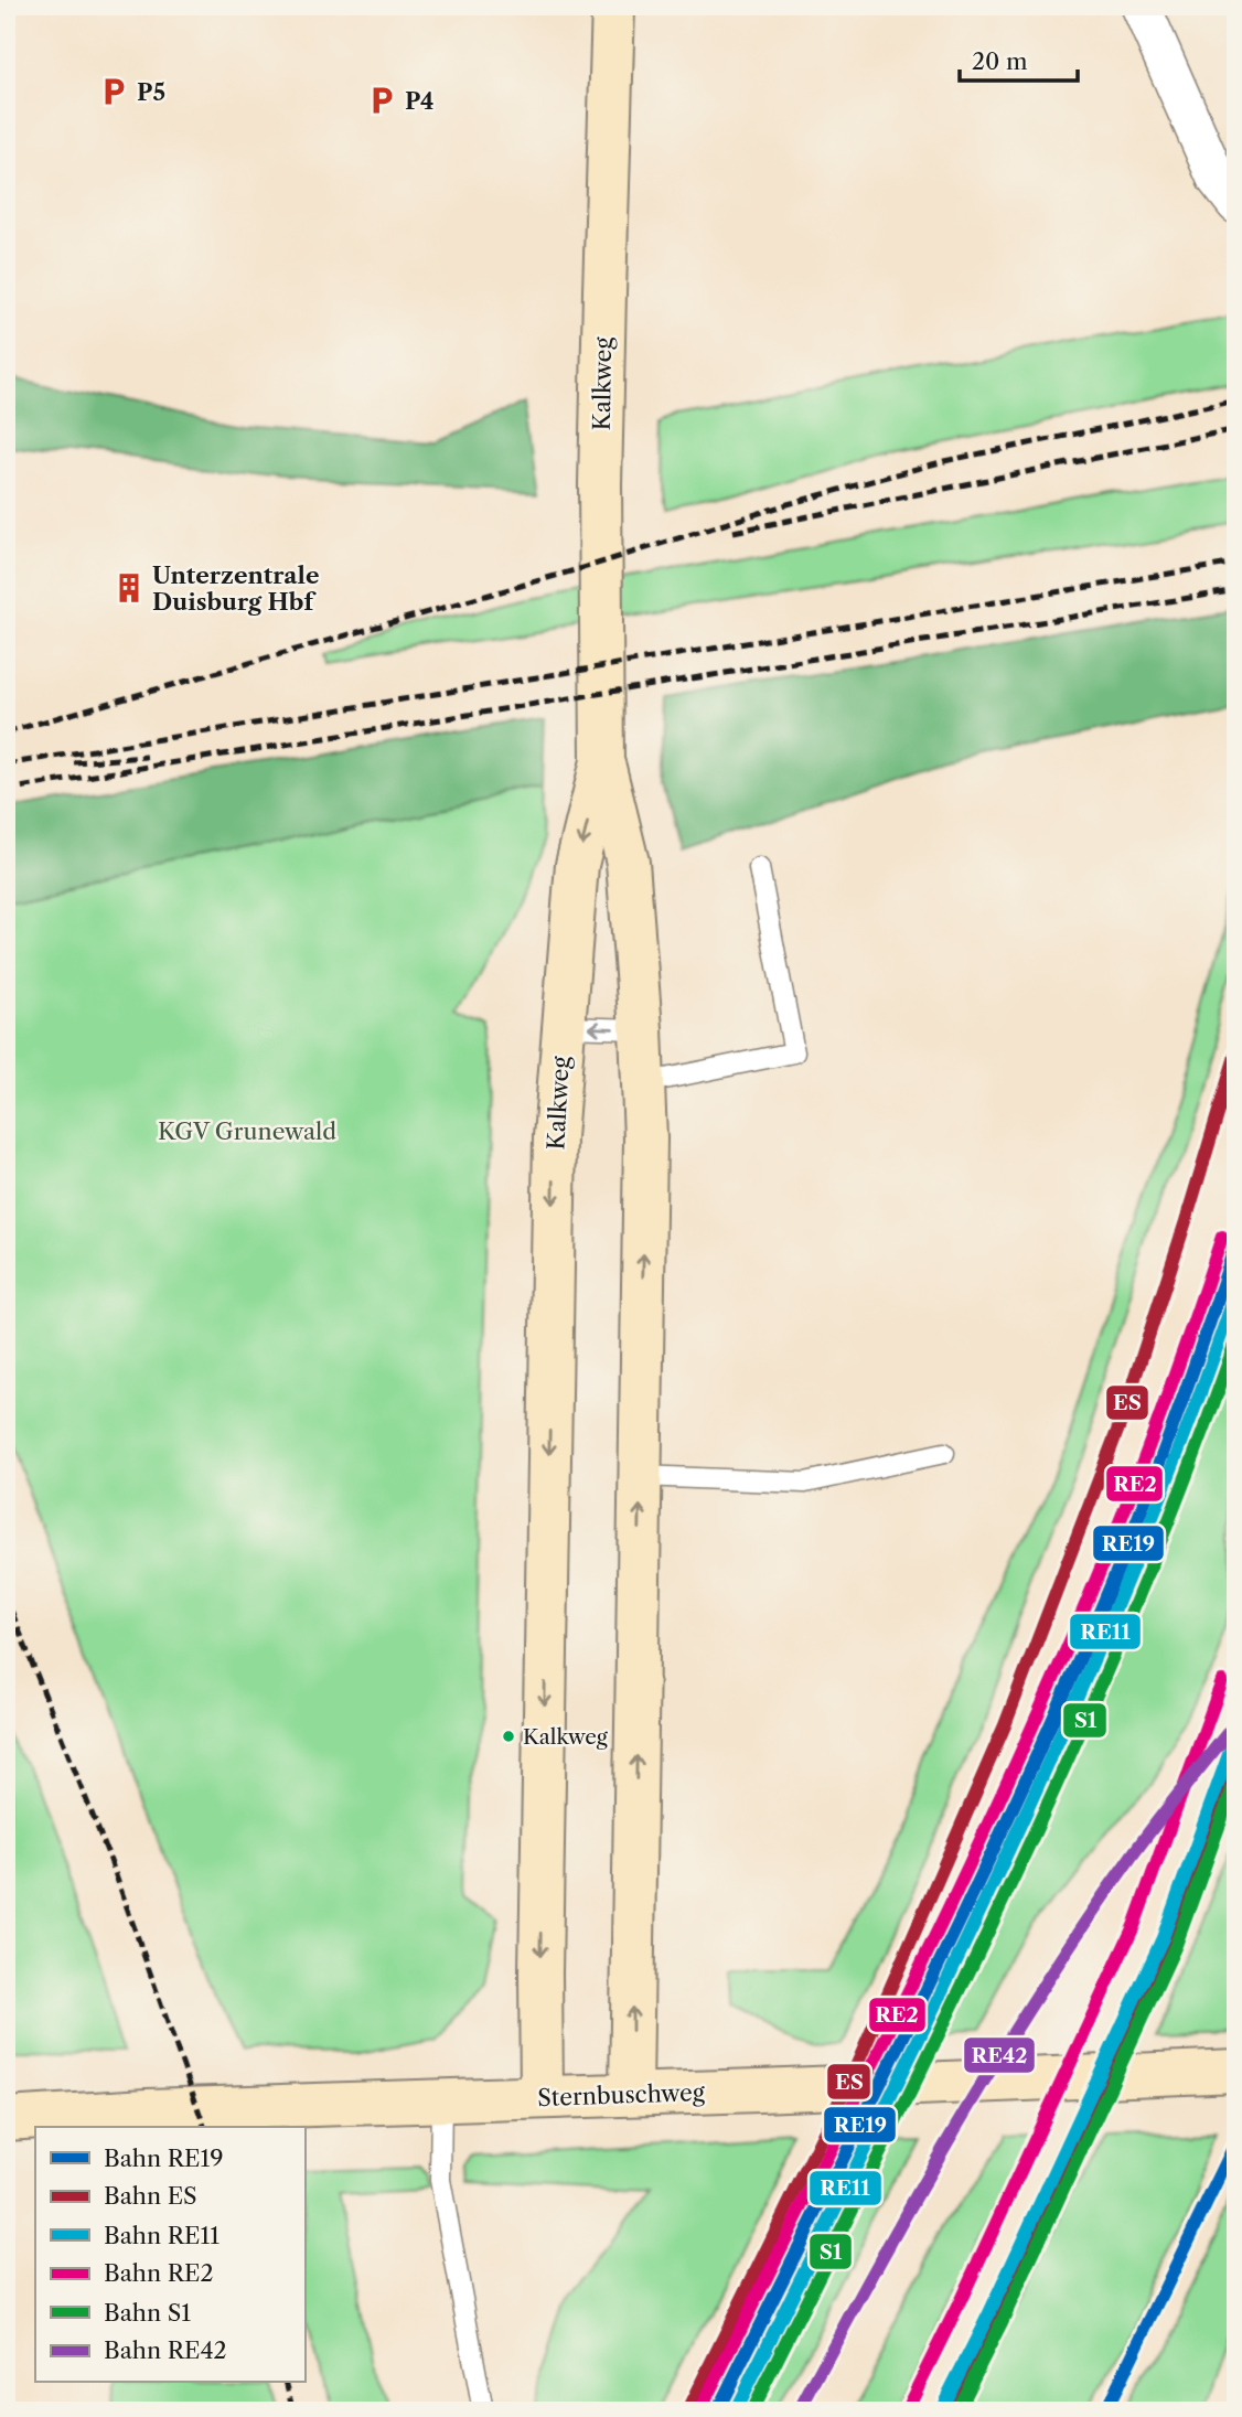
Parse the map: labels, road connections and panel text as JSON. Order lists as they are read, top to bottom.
{
  "streets": {
    "street": ["Kalkweg", "Sternbuschweg"]
  },
  "crossings": [
    ["Kalkweg", "Sternbuschweg"]
  ],
  "parks": ["KGV Grunewald"],
  "places": {
    "parking": ["P5", "P4"],
    "building": ["Unterzentrale Duisburg Hbf"],
    "other": ["Kalkweg"]
  },
  "lines": [
    "rail line ES",
    "rail line RE2",
    "rail line RE19",
    "rail line RE11",
    "rail line S1",
    "rail line RE42"
  ],
  "legend": [
    "Bahn RE19",
    "Bahn ES",
    "Bahn RE11",
    "Bahn RE2",
    "Bahn S1",
    "Bahn RE42"
  ],
  "scale_bar": "20 m"
}
